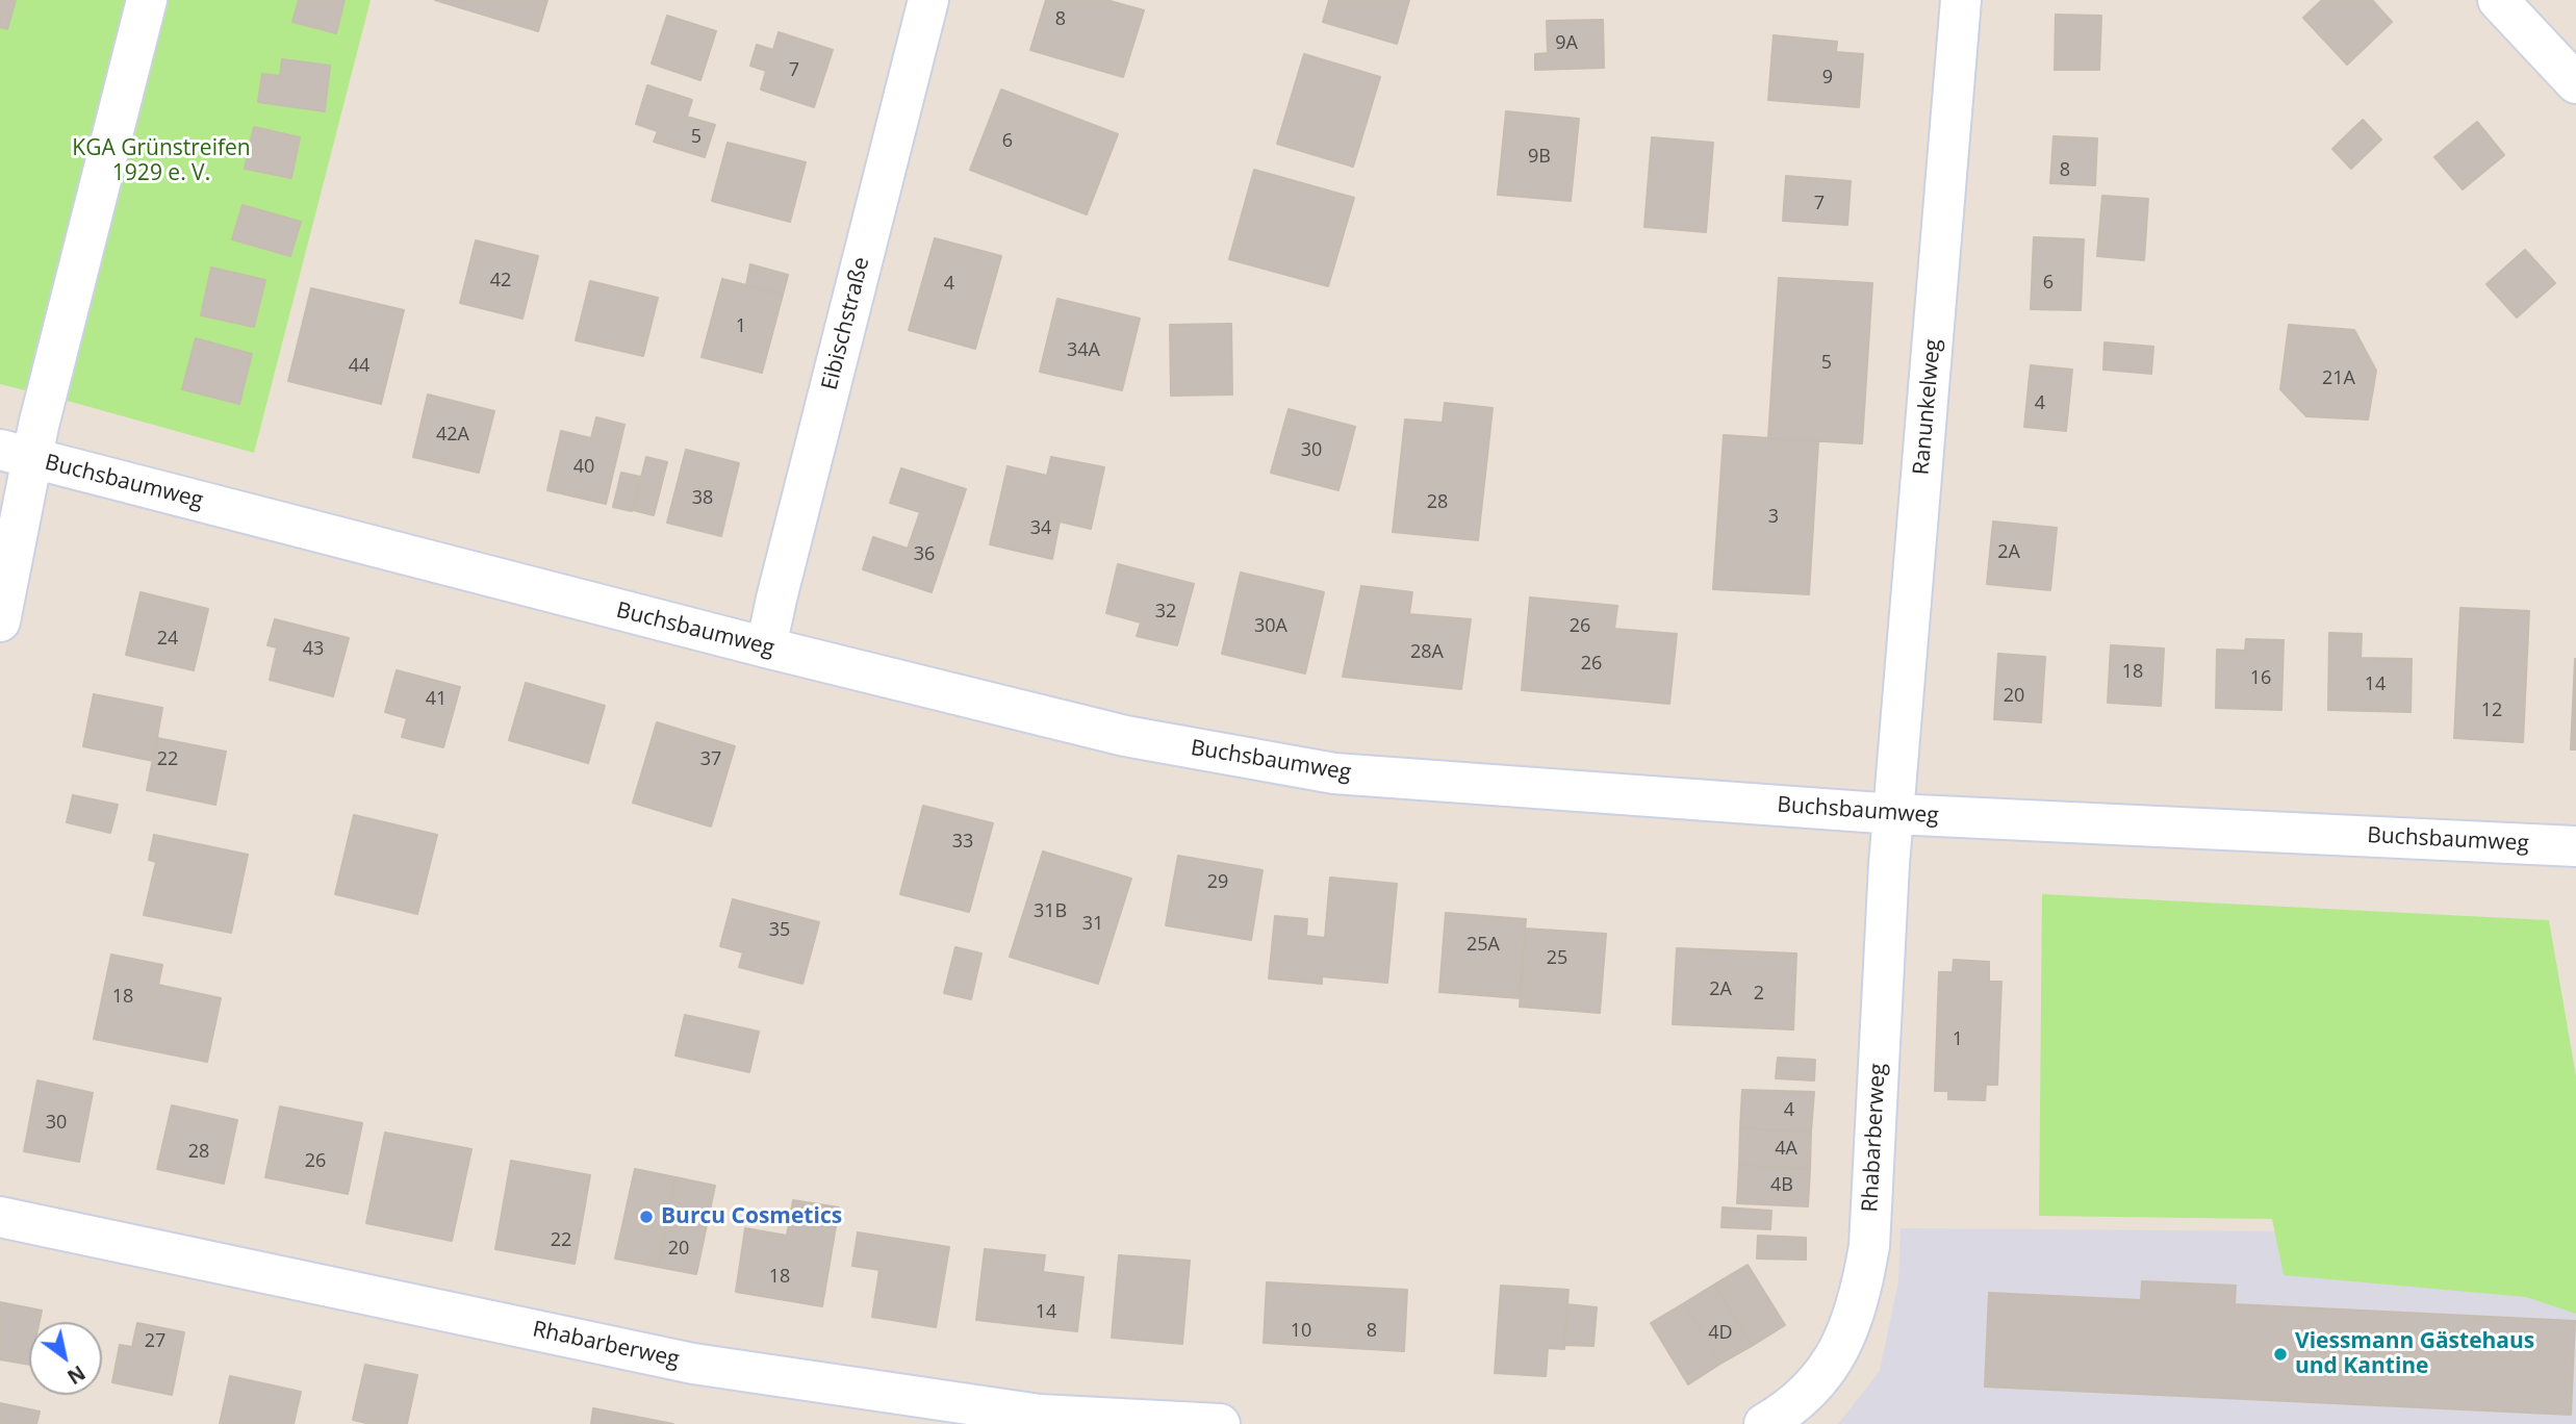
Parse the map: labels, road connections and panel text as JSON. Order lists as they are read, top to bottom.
{
  "streets": {
    "street": [
      "Eibischstraße",
      "Ranunkelweg",
      "Buchsbaumweg",
      "Rhabarberweg"
    ]
  },
  "crossings": [
    ["Eibischstraße", "Buchsbaumweg"],
    ["Ranunkelweg", "Buchsbaumweg"],
    ["Ranunkelweg", "Rhabarberweg"],
    ["Buchsbaumweg", "Rhabarberweg"]
  ],
  "parks": ["KGA Grünstreifen 1929 e. V."],
  "places": ["Burcu Cosmetics", "Viessmann Gästehaus und Kantine"],
  "house_numbers": [
    "8",
    "9A",
    "7",
    "9",
    "5",
    "6",
    "9B",
    "8",
    "7",
    "42",
    "6",
    "4",
    "1",
    "34A",
    "5",
    "44",
    "21A",
    "4",
    "42A",
    "30",
    "40",
    "38",
    "28",
    "3",
    "34",
    "2A",
    "36",
    "32",
    "30A",
    "26",
    "24",
    "43",
    "28A",
    "26",
    "18",
    "16",
    "14",
    "20",
    "41",
    "12",
    "22",
    "37",
    "33",
    "29",
    "31B",
    "31",
    "35",
    "25A",
    "25",
    "2A",
    "2",
    "18",
    "1",
    "4",
    "30",
    "4A",
    "28",
    "26",
    "4B",
    "22",
    "20",
    "18",
    "14",
    "10",
    "8",
    "4D",
    "27"
  ],
  "north": "bottom right"
}
